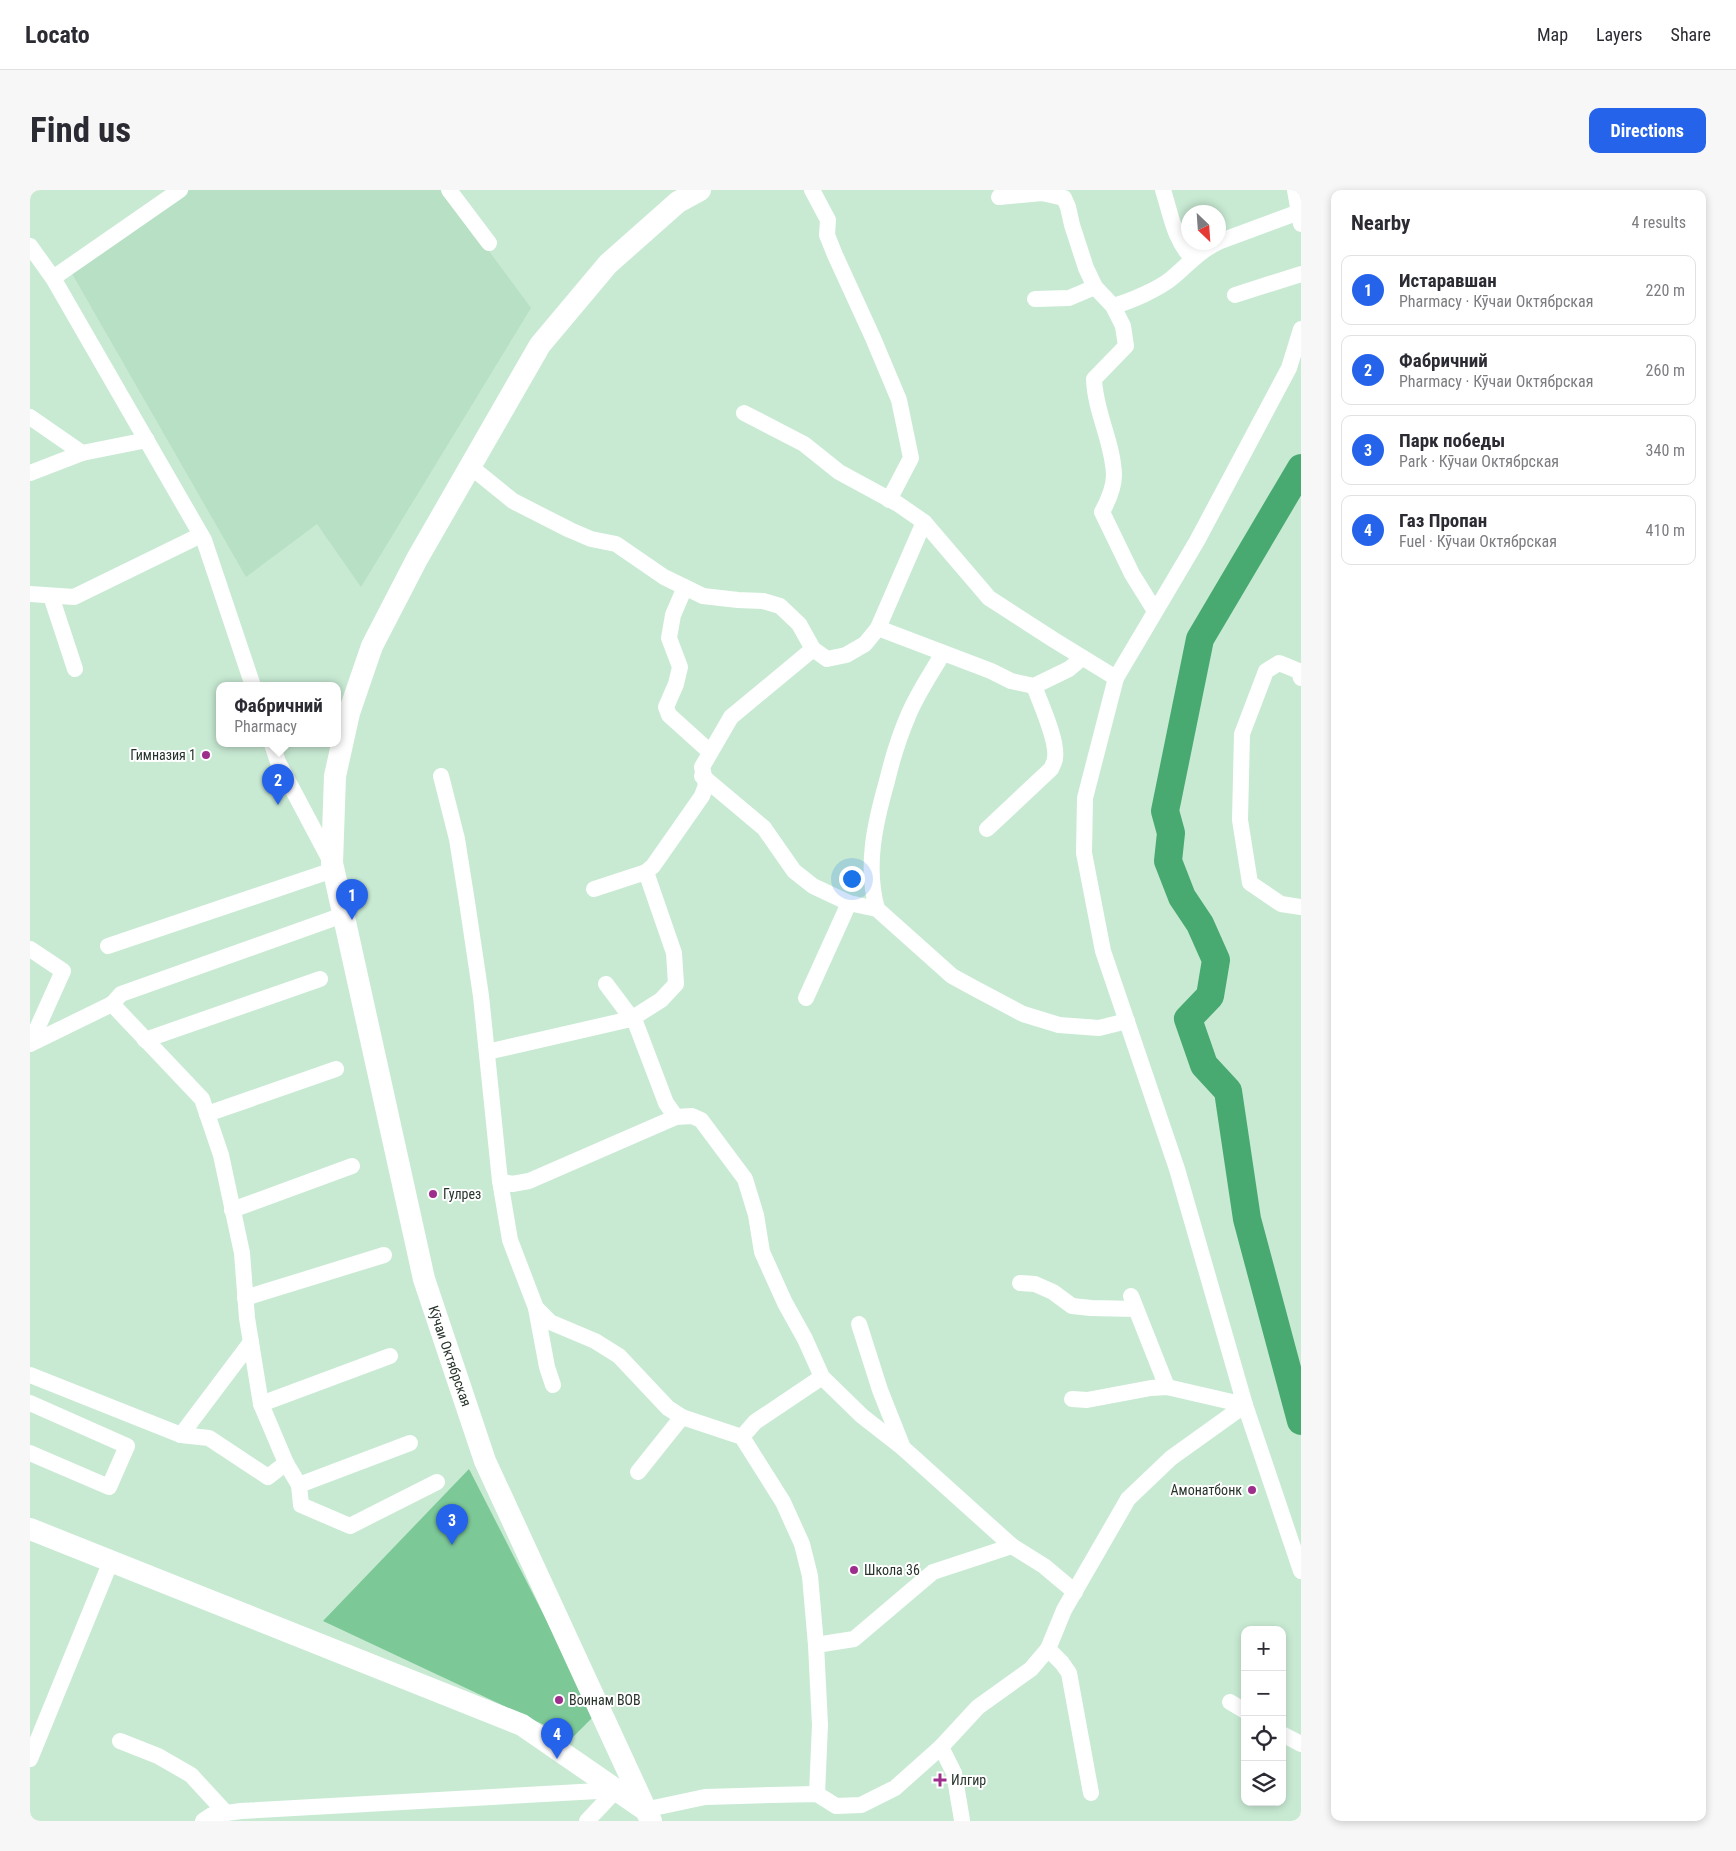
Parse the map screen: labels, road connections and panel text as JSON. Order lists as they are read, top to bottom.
{
  "streets": {
    "main road": ["Кӯчаи Октябрская"]
  },
  "places": {
    "other": [
      "Гимназия 1",
      "Гулрез",
      "Амонатбонк",
      "Школа 36",
      "Воинам ВОВ"
    ],
    "health": ["Илгир"]
  },
  "north": "bottom right",
  "page": {
    "header": "Locato",
    "nav": ["Map", "Layers", "Share"],
    "buttons": "Directions",
    "title": "Find us",
    "heading": ["Nearby", "4 results"],
    "list": [
      {
        "mark": "1",
        "name": "Истаравшан",
        "note": "Pharmacy · Кӯчаи Октябрская",
        "value": "220 m"
      },
      {
        "mark": "2",
        "name": "Фабричний",
        "note": "Pharmacy · Кӯчаи Октябрская",
        "value": "260 m"
      },
      {
        "mark": "3",
        "name": "Парк победы",
        "note": "Park · Кӯчаи Октябрская",
        "value": "340 m"
      },
      {
        "mark": "4",
        "name": "Газ Пропан",
        "note": "Fuel · Кӯчаи Октябрская",
        "value": "410 m"
      }
    ],
    "popup": ["Фабричний", "Pharmacy"],
    "pins": [
      "2",
      "1",
      "3",
      "4"
    ],
    "map_buttons": ["+", "−"]
  }
}
